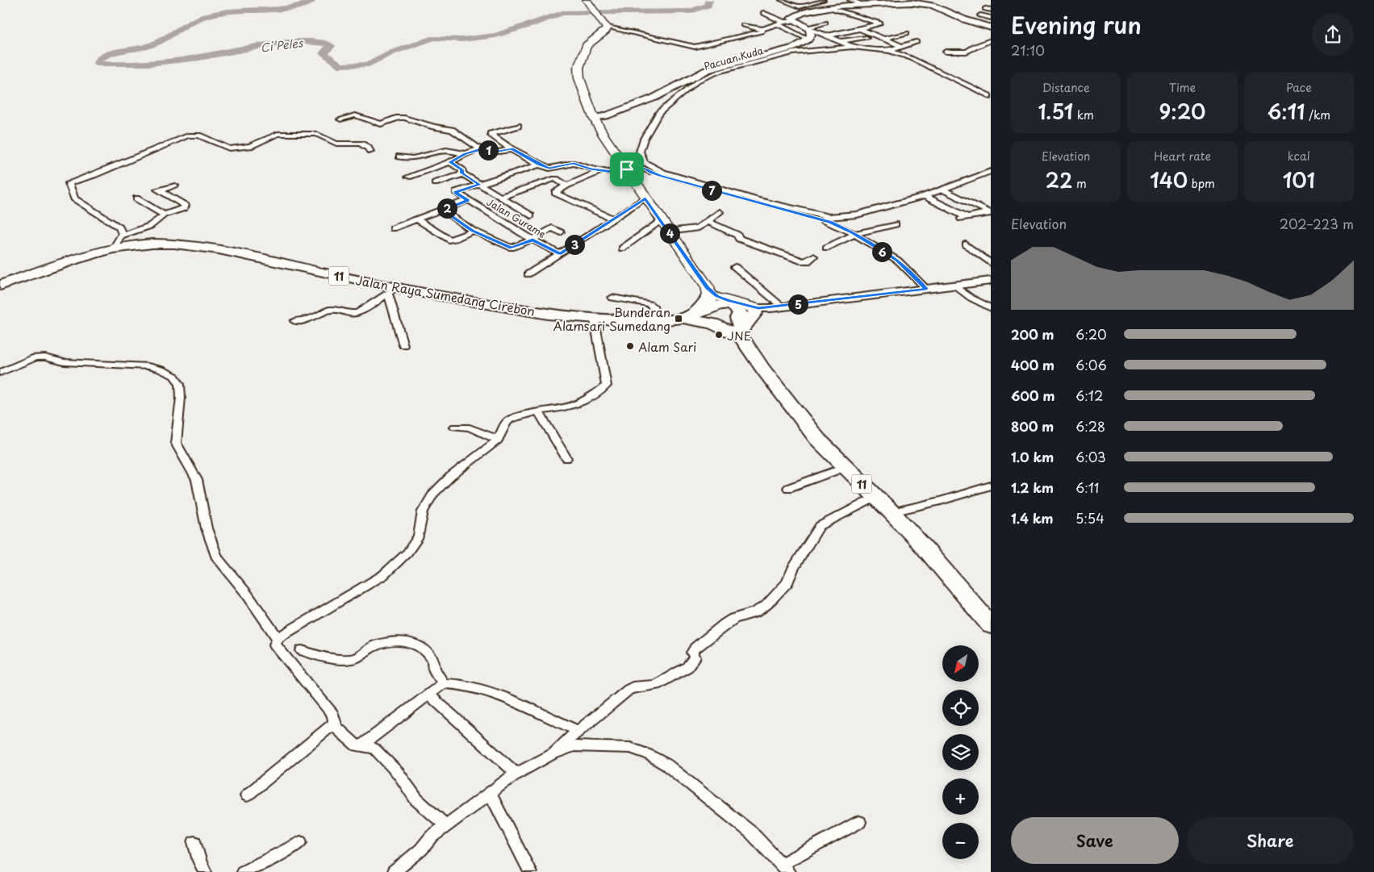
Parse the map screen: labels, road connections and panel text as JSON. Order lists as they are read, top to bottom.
{
  "streets": {
    "highway": ["11", "Jalan Raya Sumedang Cirebon"],
    "street": ["Pacuan Kuda", "Jalan Gurame"]
  },
  "crossings": [
    ["11", "Jalan Raya Sumedang Cirebon"]
  ],
  "water": ["Ci Peles"],
  "places": {
    "transit": ["Bunderan Alamsari Sumedang"],
    "other": ["JNE", "Alam Sari"]
  },
  "north": "bottom left",
  "page": {
    "heading": ["Evening run", "21:10"],
    "stats": [
      ["Distance", "1.51 km"],
      ["Time", "9:20"],
      ["Pace", "6:11 /km"],
      ["Elevation", "22 m"],
      ["Heart rate", "140 bpm"],
      ["kcal", "101"]
    ],
    "pins": [
      "1",
      "7",
      "2",
      "4",
      "3",
      "6",
      "5"
    ],
    "chart": ["Elevation", "202–223 m"],
    "list": [
      {
        "name": "200 m",
        "note": "6:20"
      },
      {
        "name": "400 m",
        "note": "6:06"
      },
      {
        "name": "600 m",
        "note": "6:12"
      },
      {
        "name": "800 m",
        "note": "6:28"
      },
      {
        "name": "1.0 km",
        "note": "6:03"
      },
      {
        "name": "1.2 km",
        "note": "6:11"
      },
      {
        "name": "1.4 km",
        "note": "5:54"
      }
    ],
    "map_buttons": ["+", "−"],
    "buttons": ["Save", "Share"]
  }
}
